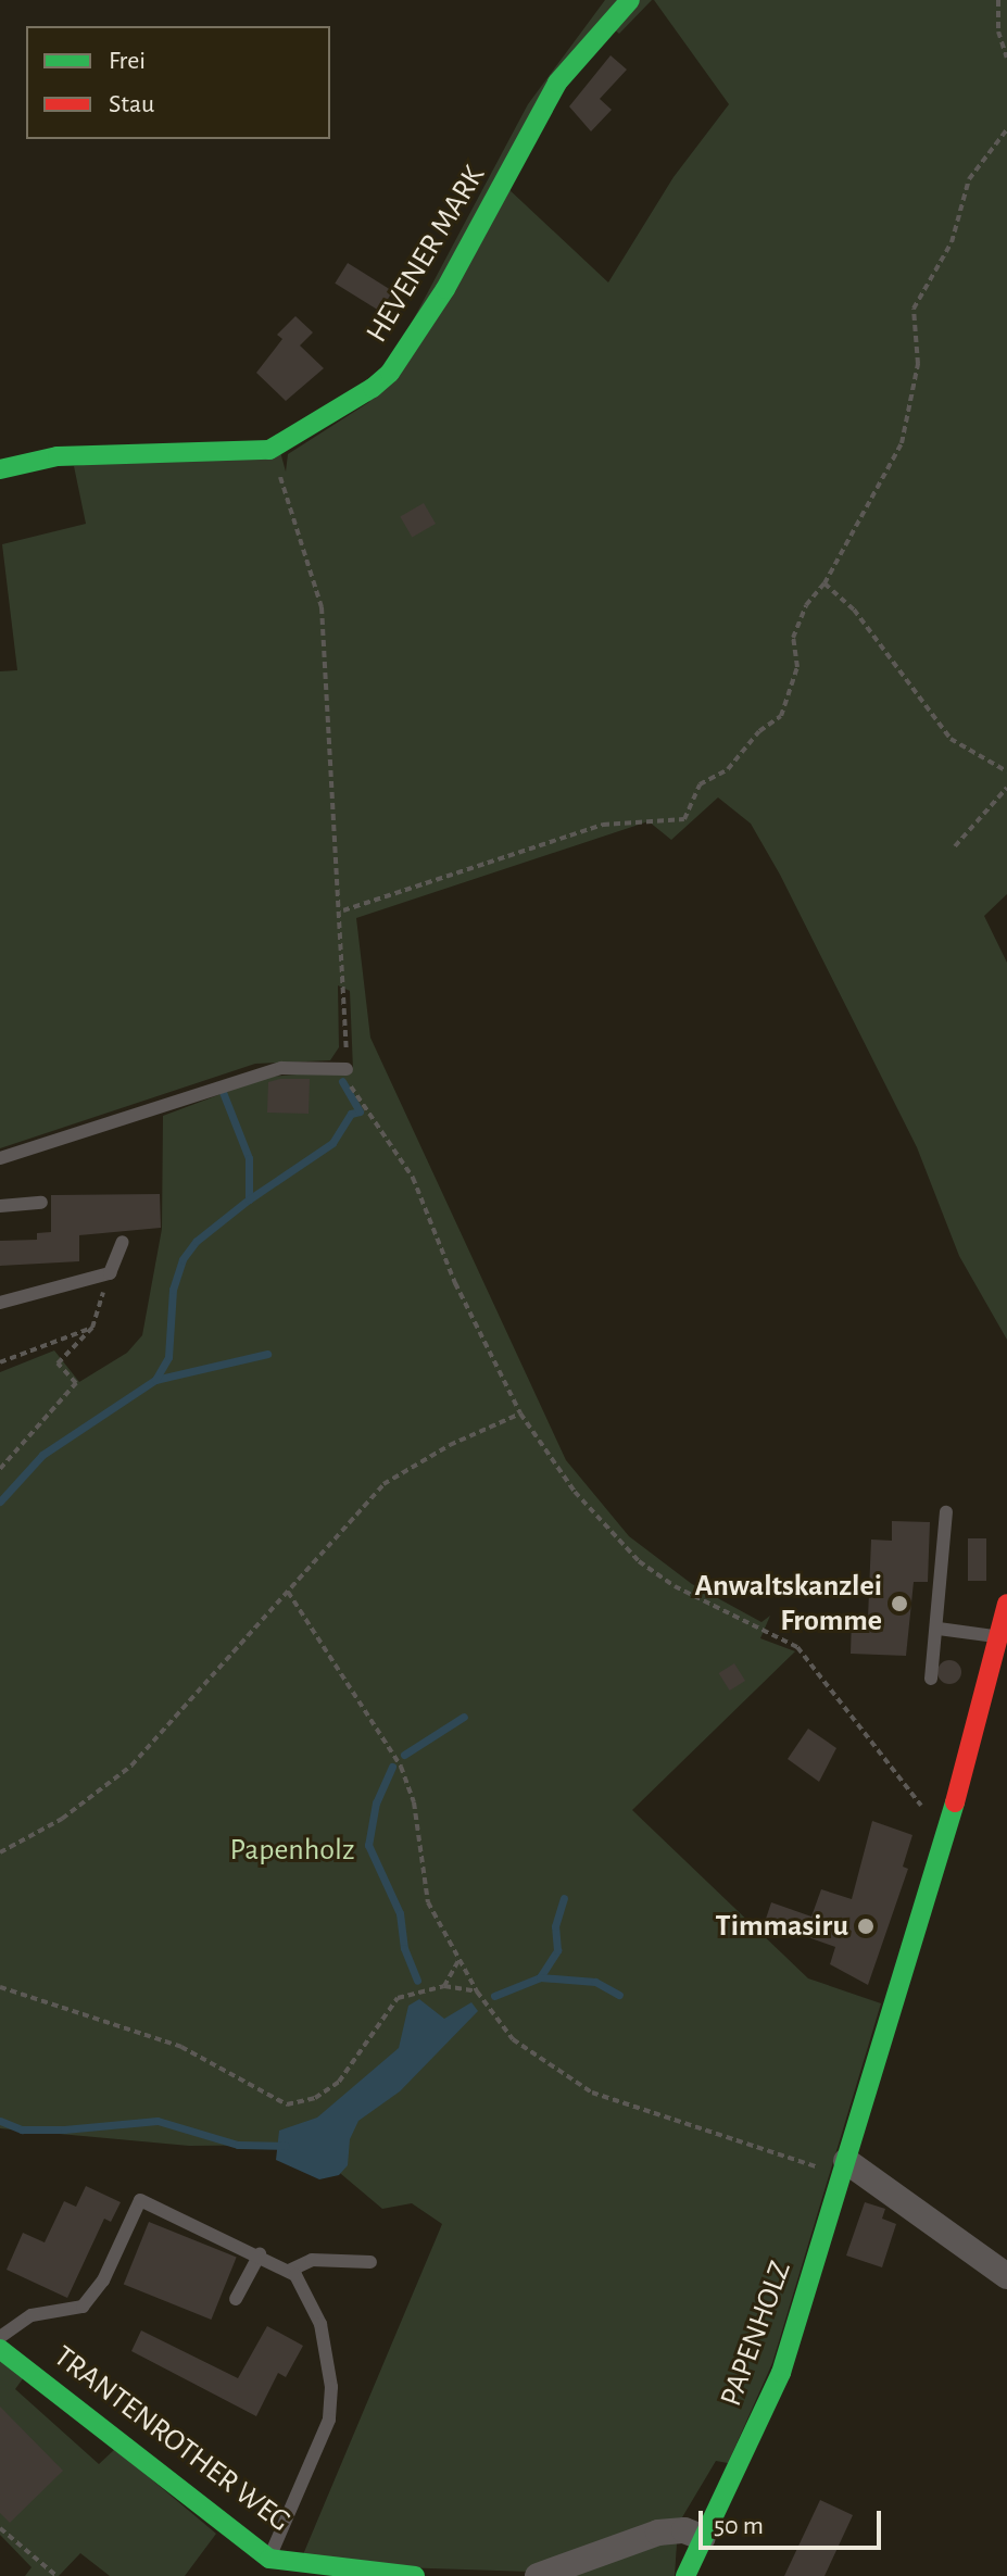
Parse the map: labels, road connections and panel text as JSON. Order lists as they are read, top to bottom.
{
  "streets": {
    "street": ["HEVENER MARK", "PAPENHOLZ", "TRANTENROTHER WEG"]
  },
  "parks": ["Papenholz"],
  "places": ["Anwaltskanzlei Fromme", "Timmasiru"],
  "legend": ["Frei", "Stau"],
  "scale_bar": "50 m"
}
